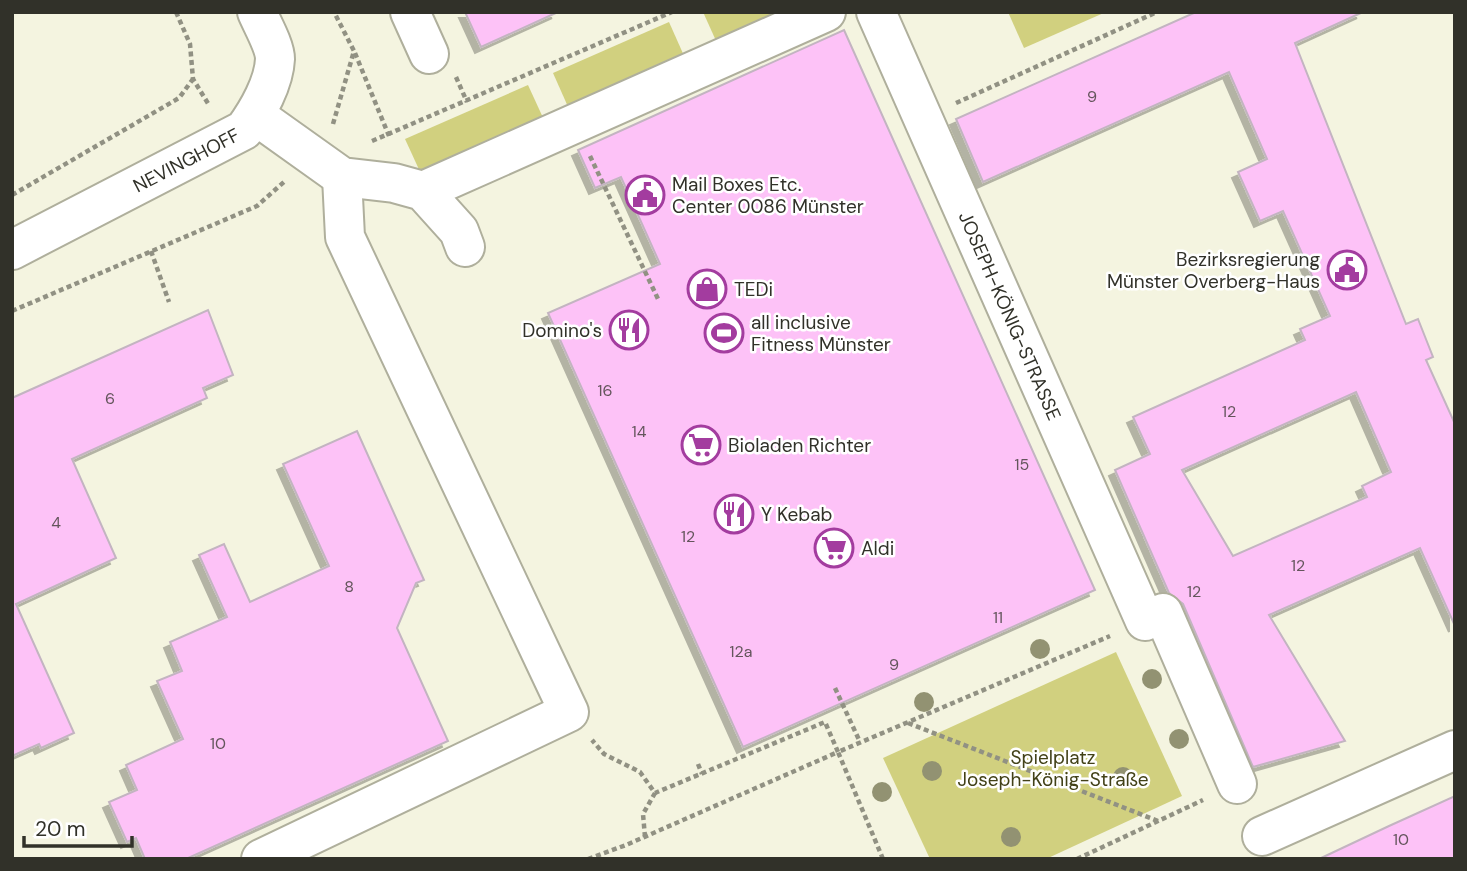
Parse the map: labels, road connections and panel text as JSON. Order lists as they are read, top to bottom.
{
  "streets": {
    "street": ["NEVINGHOFF", "JOSEPH-KÖNIG-STRASSE"]
  },
  "parks": ["Spielplatz Joseph-König-Straße"],
  "places": {
    "public building": ["Mail Boxes Etc. Center 0086 Münster", "Bezirksregierung Münster Overberg-Haus"],
    "shop": ["TEDi"],
    "restaurant": ["Domino's", "Y Kebab"],
    "sports": ["all inclusive Fitness Münster"],
    "supermarket": ["Bioladen Richter", "Aldi"]
  },
  "house_numbers": [
    "9",
    "16",
    "6",
    "12",
    "14",
    "15",
    "4",
    "12",
    "12",
    "8",
    "12",
    "11",
    "12a",
    "9",
    "10",
    "10"
  ],
  "scale_bar": "20 m"
}
